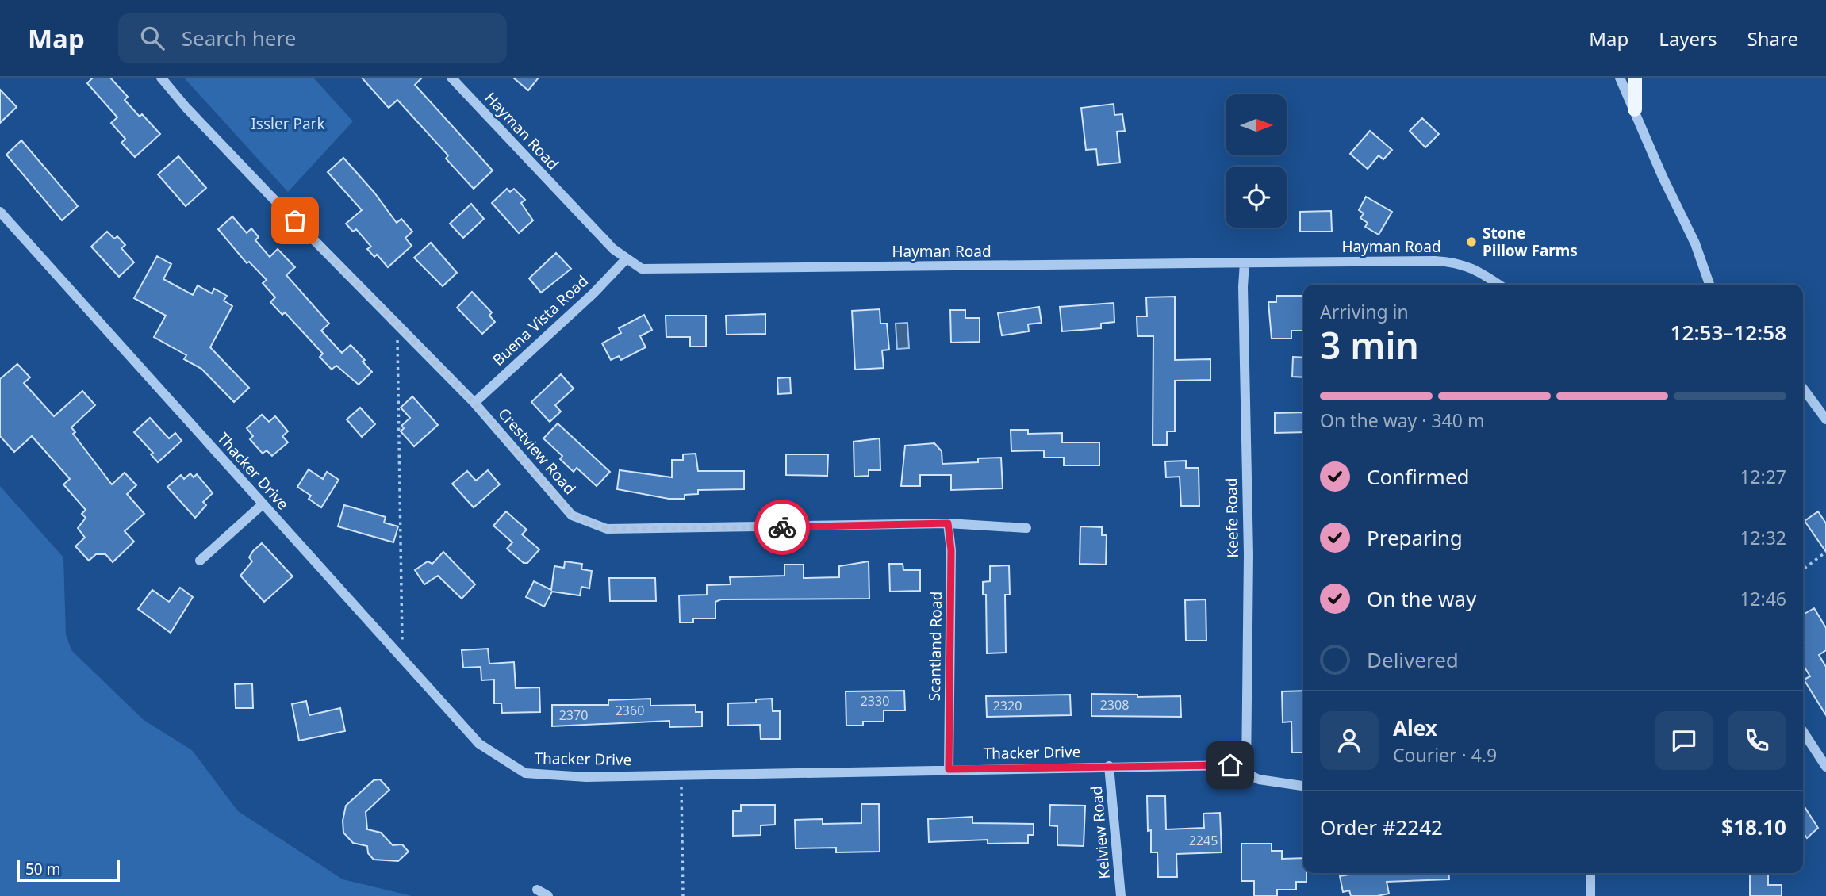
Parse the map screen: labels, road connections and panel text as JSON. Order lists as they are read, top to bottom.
{
  "streets": {
    "street": [
      "Hayman Road",
      "Buena Vista Road",
      "Crestview Road",
      "Thacker Drive",
      "Keefe Road",
      "Scantland Road",
      "Kelview Road"
    ]
  },
  "crossings": [
    ["Hayman Road", "Buena Vista Road"],
    ["Hayman Road", "Keefe Road"],
    ["Buena Vista Road", "Crestview Road"],
    ["Crestview Road", "Scantland Road"],
    ["Thacker Drive", "Keefe Road"],
    ["Thacker Drive", "Scantland Road"],
    ["Thacker Drive", "Kelview Road"]
  ],
  "parks": ["Issler Park"],
  "places": ["Stone Pillow Farms"],
  "house_numbers": [
    "2330",
    "2308",
    "2320",
    "2360",
    "2370",
    "2245"
  ],
  "scale_bar": "50 m",
  "north": "right",
  "page": {
    "header": "Map",
    "search": "Search here",
    "nav": ["Map", "Layers", "Share"],
    "heading": ["3 min", "Arriving in", "12:53–12:58"],
    "panel": [
      "Alex",
      "Courier · 4.9",
      "Order #2242",
      "$18.10"
    ],
    "bar": "On the way · 340 m",
    "list": [
      ["Confirmed", "12:27"],
      ["Preparing", "12:32"],
      ["On the way", "12:46"],
      "Delivered"
    ],
    "scale": "50 m"
  }
}
